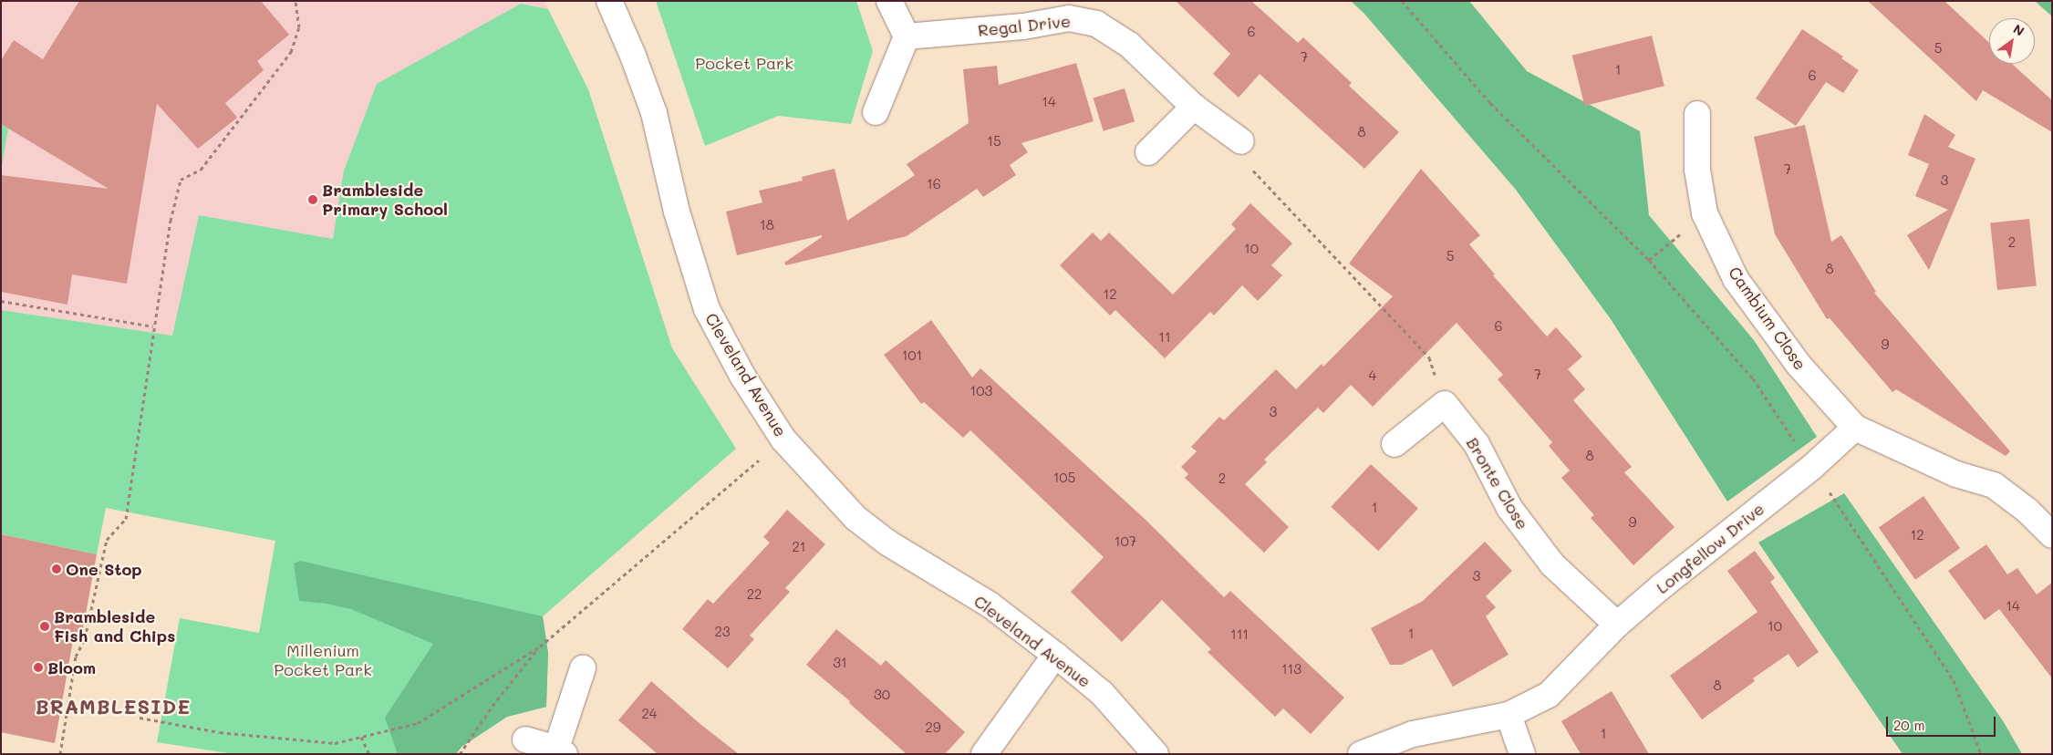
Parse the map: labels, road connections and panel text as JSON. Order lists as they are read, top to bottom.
{
  "streets": {
    "street": [
      "Regal Drive",
      "Cambium Close",
      "Cleveland Avenue",
      "Bronte Close",
      "Longfellow Drive"
    ]
  },
  "crossings": [
    ["Cambium Close", "Longfellow Drive"],
    ["Bronte Close", "Longfellow Drive"]
  ],
  "districts": ["BRAMBLESIDE"],
  "parks": ["Pocket Park", "Millenium Pocket Park"],
  "places": [
    "Brambleside Primary School",
    "One Stop",
    "Brambleside Fish and Chips",
    "Bloom"
  ],
  "house_numbers": [
    "6",
    "5",
    "7",
    "1",
    "6",
    "14",
    "8",
    "15",
    "7",
    "3",
    "16",
    "18",
    "2",
    "10",
    "5",
    "8",
    "12",
    "6",
    "11",
    "9",
    "101",
    "7",
    "4",
    "103",
    "3",
    "8",
    "105",
    "2",
    "1",
    "9",
    "12",
    "107",
    "21",
    "3",
    "22",
    "14",
    "10",
    "23",
    "1",
    "111",
    "31",
    "113",
    "8",
    "30",
    "24",
    "29",
    "1"
  ],
  "scale_bar": "20 m",
  "north": "top right"
}
